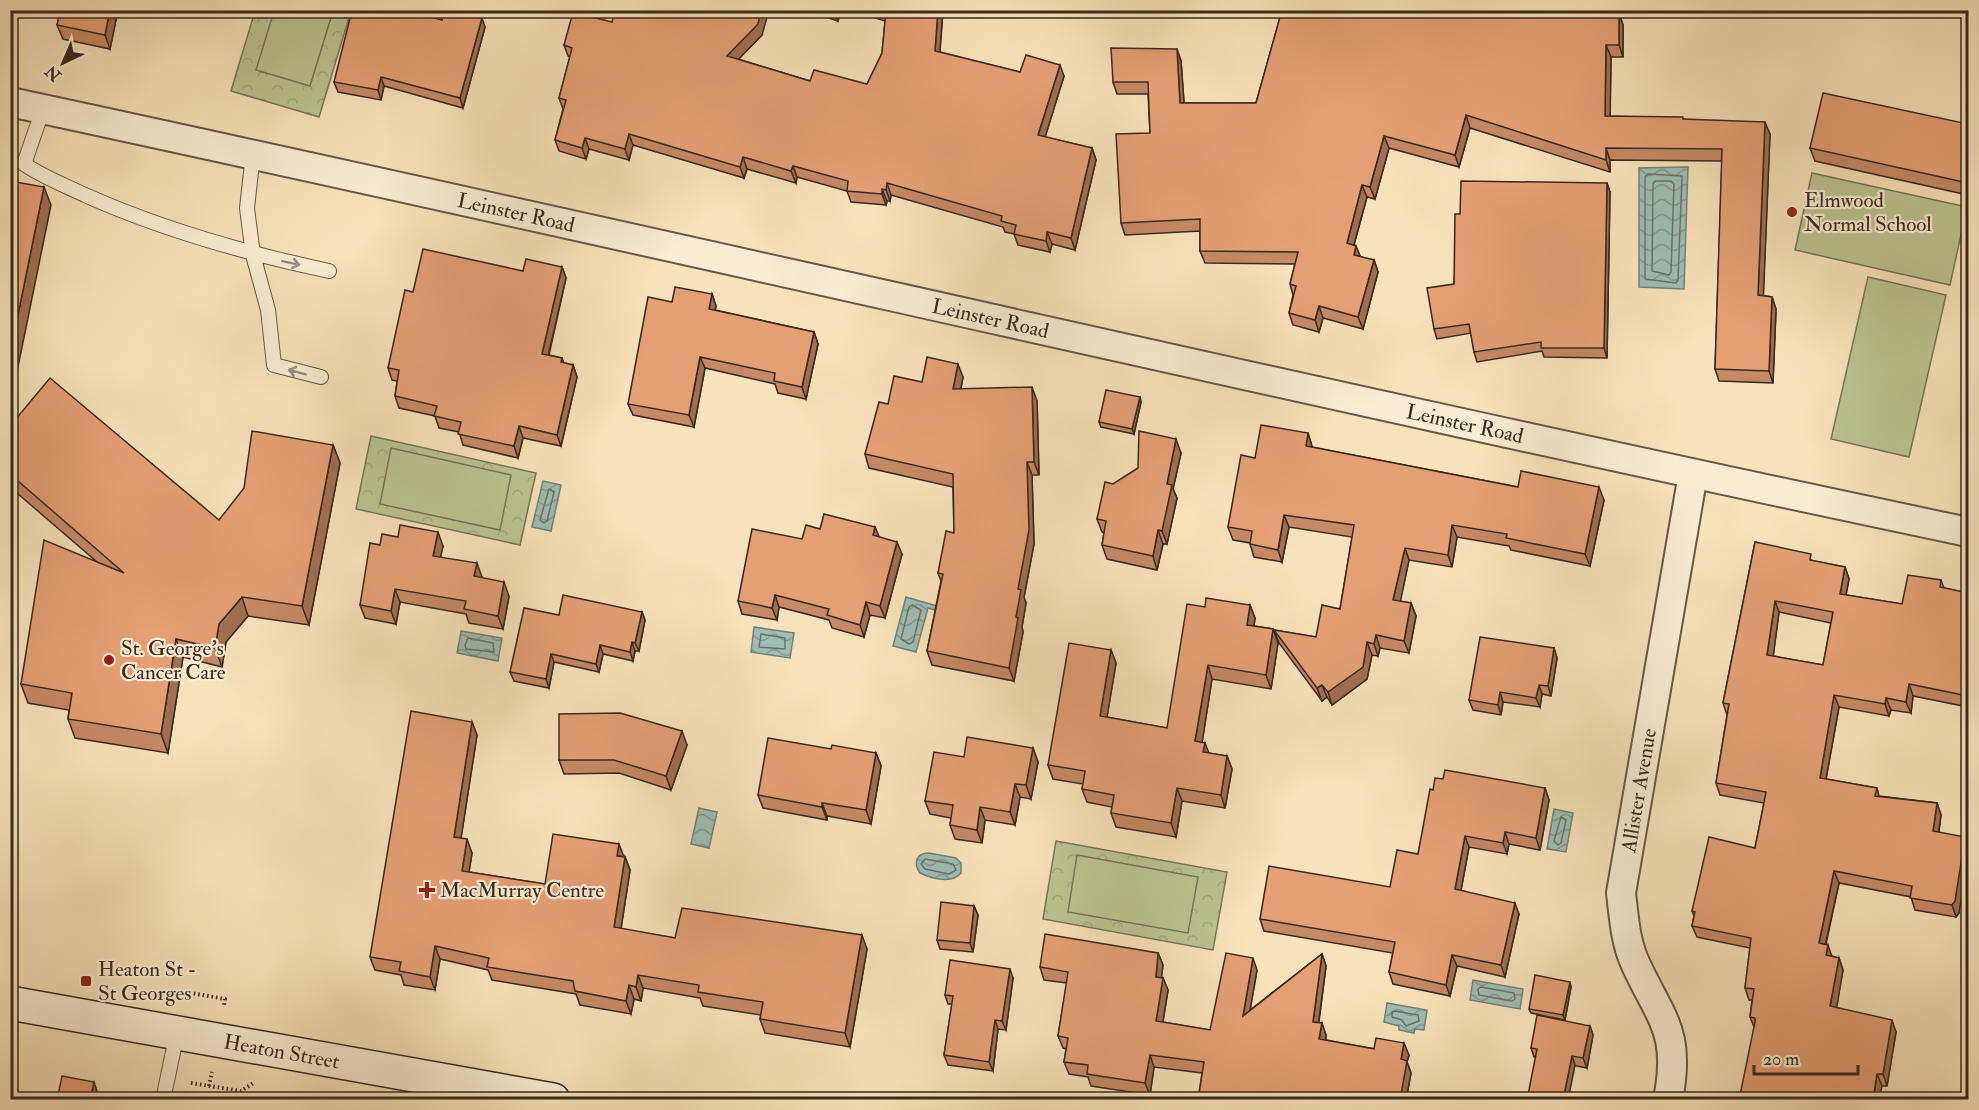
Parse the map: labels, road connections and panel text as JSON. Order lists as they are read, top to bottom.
{
  "streets": {
    "main road": ["Heaton Street"],
    "street": ["Leinster Road", "Allister Avenue"]
  },
  "crossings": [
    ["Leinster Road", "Allister Avenue"]
  ],
  "places": {
    "other": ["Elmwood Normal School", "St. George's Cancer Care"],
    "health": ["MacMurray Centre"],
    "transit": ["Heaton St - St Georges"]
  },
  "scale_bar": "20 m",
  "north": "bottom left"
}
